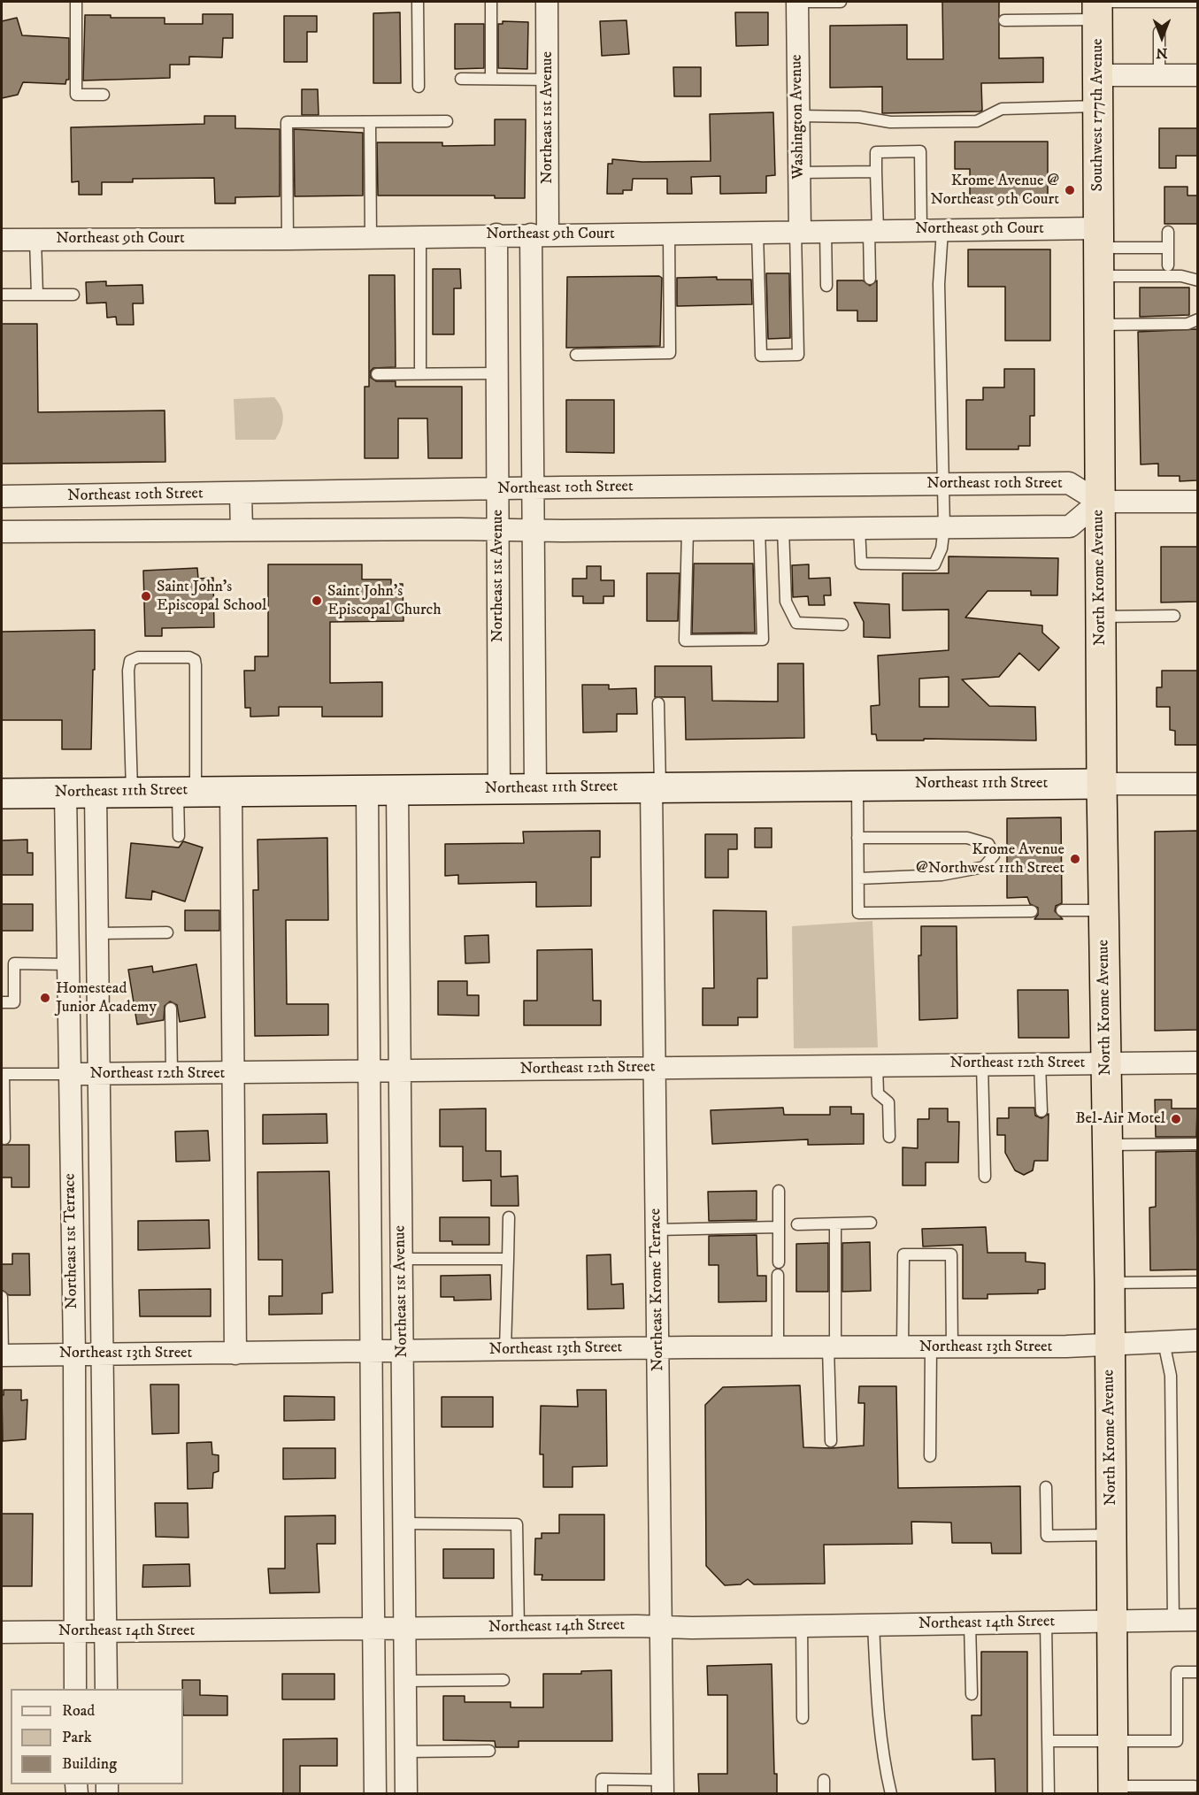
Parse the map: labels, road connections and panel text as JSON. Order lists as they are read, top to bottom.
{
  "streets": {
    "highway": ["Southwest 177th Avenue", "North Krome Avenue"],
    "street": [
      "Washington Avenue",
      "Northeast 1st Avenue",
      "Northeast 9th Court",
      "Northeast 10th Street",
      "Northeast 11th Street",
      "Northeast 12th Street",
      "Northeast 1st Terrace",
      "Northeast Krome Terrace",
      "Northeast 13th Street",
      "Northeast 14th Street"
    ]
  },
  "crossings": [
    ["Southwest 177th Avenue", "Northeast 9th Court"],
    ["Southwest 177th Avenue", "North Krome Avenue"],
    ["Washington Avenue", "Northeast 9th Court"],
    ["Northeast 1st Avenue", "Northeast 9th Court"],
    ["Northeast 1st Avenue", "Northeast 10th Street"],
    ["Northeast 1st Avenue", "Northeast 11th Street"],
    ["Northeast 1st Avenue", "Northeast 12th Street"],
    ["Northeast 1st Avenue", "Northeast 13th Street"],
    ["Northeast 1st Avenue", "Northeast 14th Street"],
    ["Northeast 9th Court", "North Krome Avenue"],
    ["Northeast 10th Street", "North Krome Avenue"],
    ["North Krome Avenue", "Northeast 11th Street"],
    ["North Krome Avenue", "Northeast 12th Street"],
    ["North Krome Avenue", "Northeast 13th Street"],
    ["North Krome Avenue", "Northeast 14th Street"],
    ["Northeast 11th Street", "Northeast 1st Terrace"],
    ["Northeast 11th Street", "Northeast Krome Terrace"],
    ["Northeast 12th Street", "Northeast 1st Terrace"],
    ["Northeast 12th Street", "Northeast Krome Terrace"],
    ["Northeast 1st Terrace", "Northeast 13th Street"],
    ["Northeast 1st Terrace", "Northeast 14th Street"],
    ["Northeast Krome Terrace", "Northeast 13th Street"],
    ["Northeast Krome Terrace", "Northeast 14th Street"]
  ],
  "places": [
    "Krome Avenue @ Northeast 9th Court",
    "Saint John's Episcopal School",
    "Saint John's Episcopal Church",
    "Krome Avenue @Northwest 11th Street",
    "Homestead Junior Academy",
    "Bel-Air Motel"
  ],
  "legend": ["Road", "Park", "Building"],
  "north": "bottom"
}
